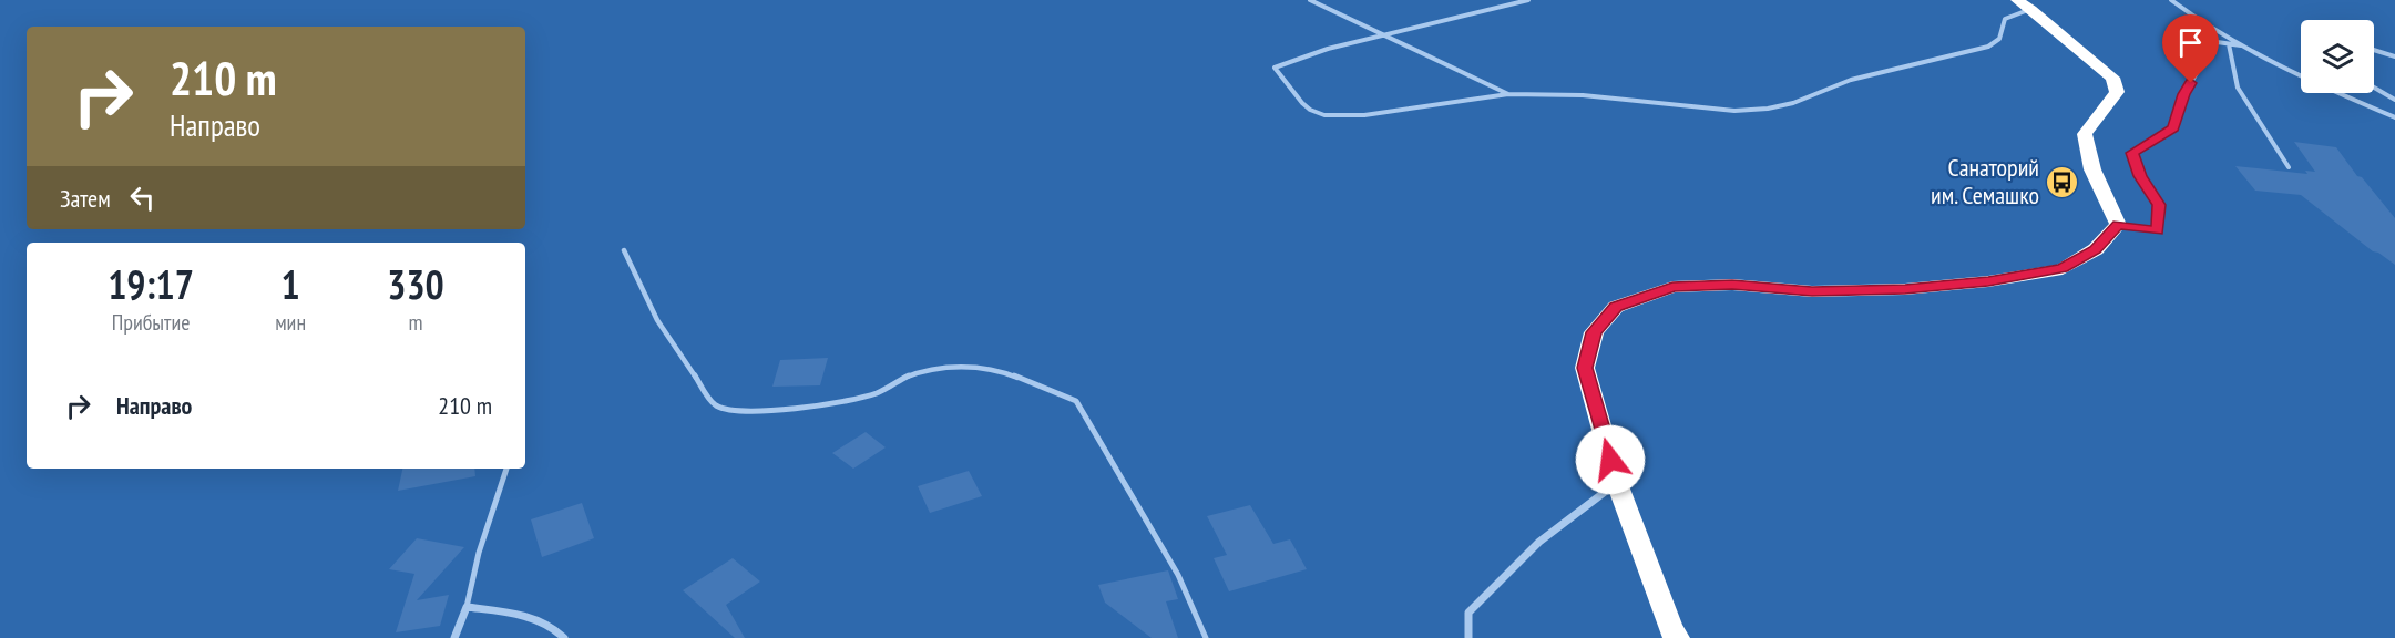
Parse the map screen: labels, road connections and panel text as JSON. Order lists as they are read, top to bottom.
{
  "places": {
    "bus stop": ["Санаторий им. Семашко"]
  },
  "page": {
    "turn": ["210 m", "Направо"],
    "then": "Затем",
    "eta": [
      "19:17",
      "Прибытие",
      "1",
      "мин",
      "330",
      "m"
    ],
    "list": [
      {
        "name": "Направо",
        "value": "210 m"
      }
    ]
  }
}
